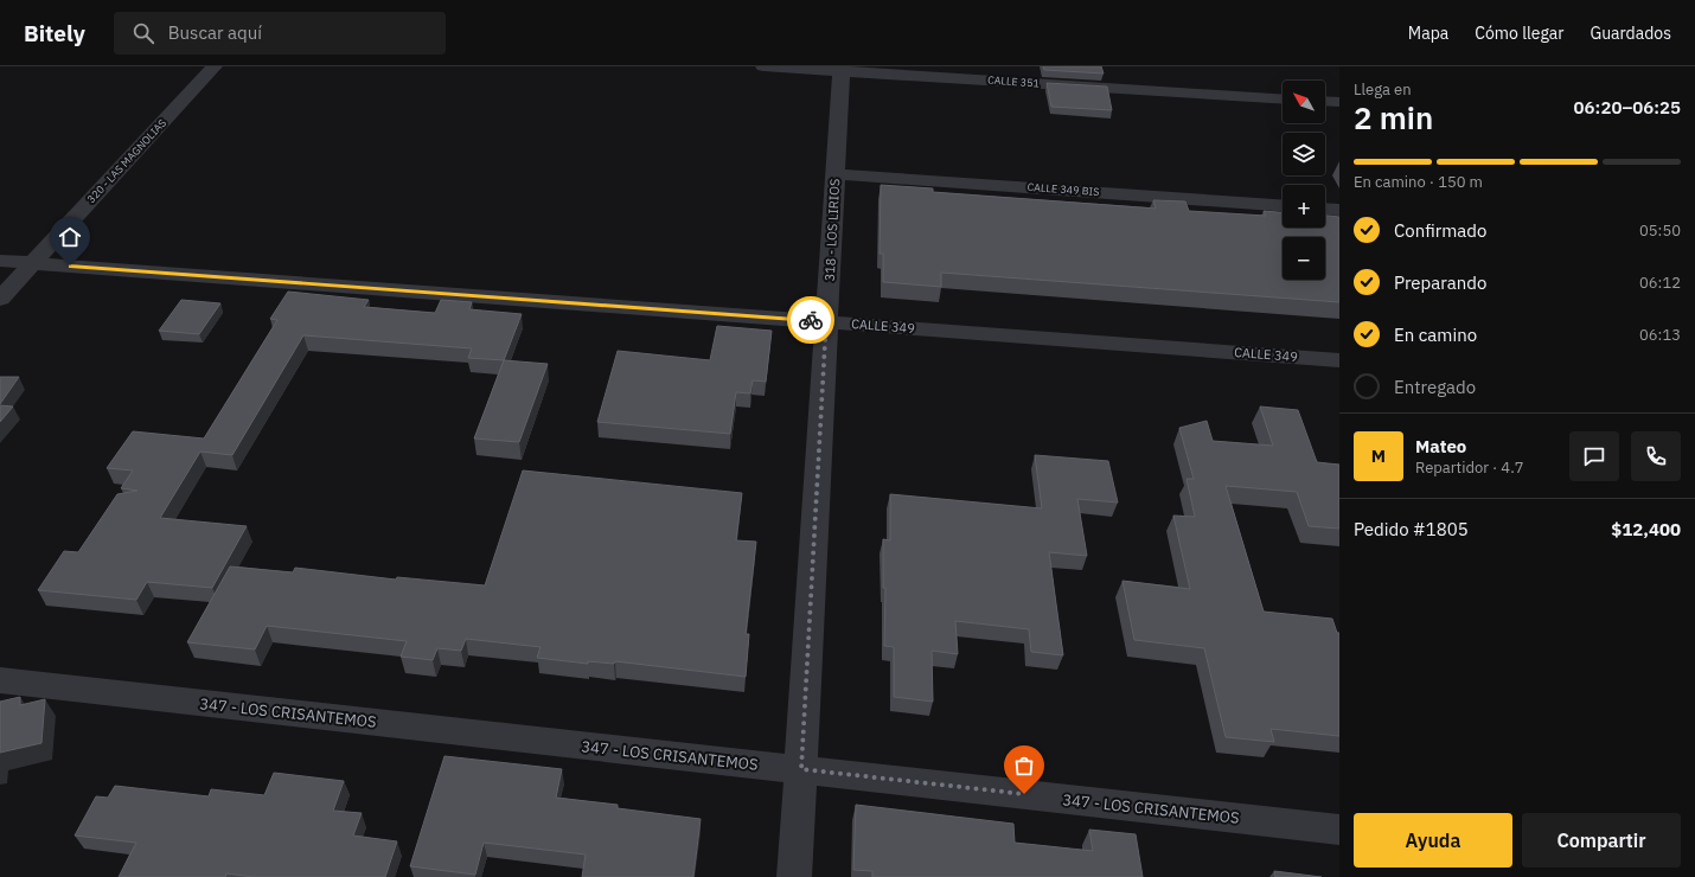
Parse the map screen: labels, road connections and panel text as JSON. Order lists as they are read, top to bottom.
{
  "streets": {
    "street": [
      "CALLE 351",
      "320 - LAS MAGNOLIAS",
      "CALLE 349 BIS",
      "318 - LOS LIRIOS",
      "CALLE 349",
      "347 - LOS CRISANTEMOS"
    ]
  },
  "crossings": [
    ["CALLE 351", "318 - LOS LIRIOS"],
    ["320 - LAS MAGNOLIAS", "CALLE 349"],
    ["CALLE 349 BIS", "318 - LOS LIRIOS"],
    ["318 - LOS LIRIOS", "CALLE 349"],
    ["318 - LOS LIRIOS", "347 - LOS CRISANTEMOS"]
  ],
  "north": "top left",
  "page": {
    "header": "Bitely",
    "search": "Buscar aquí",
    "nav": ["Mapa", "Cómo llegar", "Guardados"],
    "heading": ["2 min", "Llega en", "06:20–06:25"],
    "panel": [
      "Mateo",
      "Repartidor · 4.7",
      "Pedido #1805",
      "$12,400"
    ],
    "map_buttons": ["+", "−"],
    "bar": "En camino · 150 m",
    "list": [
      ["Confirmado", "05:50"],
      ["Preparando", "06:12"],
      ["En camino", "06:13"],
      "Entregado"
    ],
    "round": "M",
    "buttons": ["Ayuda", "Compartir"]
  }
}
